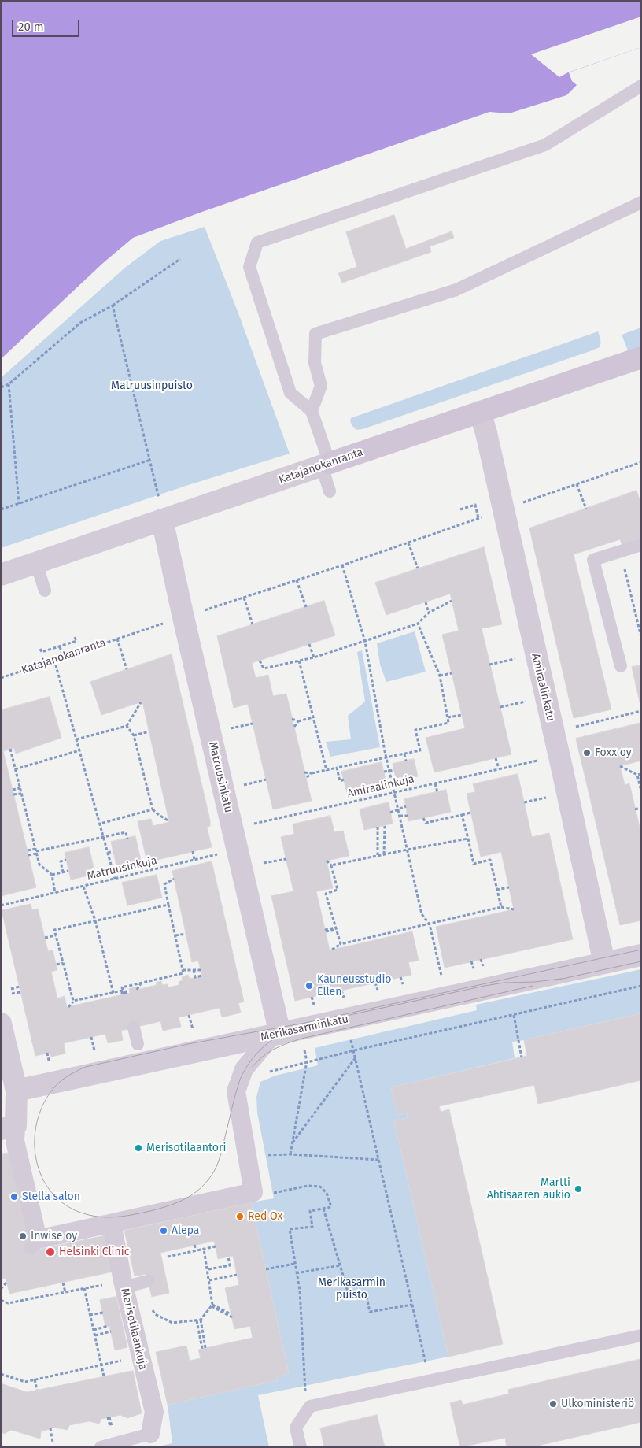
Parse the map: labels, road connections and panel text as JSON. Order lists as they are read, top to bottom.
{
  "streets": {
    "main road": ["Katajanokanranta"],
    "street": [
      "Amiraalinkatu",
      "Matruusinkatu",
      "Merikasarminkatu",
      "Merisotilaankuja"
    ],
    "path": ["Amiraalinkuja", "Matruusinkuja"]
  },
  "crossings": [
    ["Katajanokanranta", "Amiraalinkatu"],
    ["Katajanokanranta", "Matruusinkatu"],
    ["Amiraalinkatu", "Merikasarminkatu"],
    ["Matruusinkatu", "Amiraalinkuja"],
    ["Matruusinkatu", "Matruusinkuja"],
    ["Matruusinkatu", "Merikasarminkatu"],
    ["Amiraalinkuja", "Matruusinkuja"]
  ],
  "parks": ["Matruusinpuisto", "Merikasarmin puisto"],
  "places": [
    "Foxx oy",
    "Kauneusstudio Ellen",
    "Merisotilaantori",
    "Martti Ahtisaaren aukio",
    "Stella salon",
    "Red Ox",
    "Alepa",
    "Inwise oy",
    "Helsinki Clinic",
    "Ulkoministeriö"
  ],
  "scale_bar": "20 m"
}
